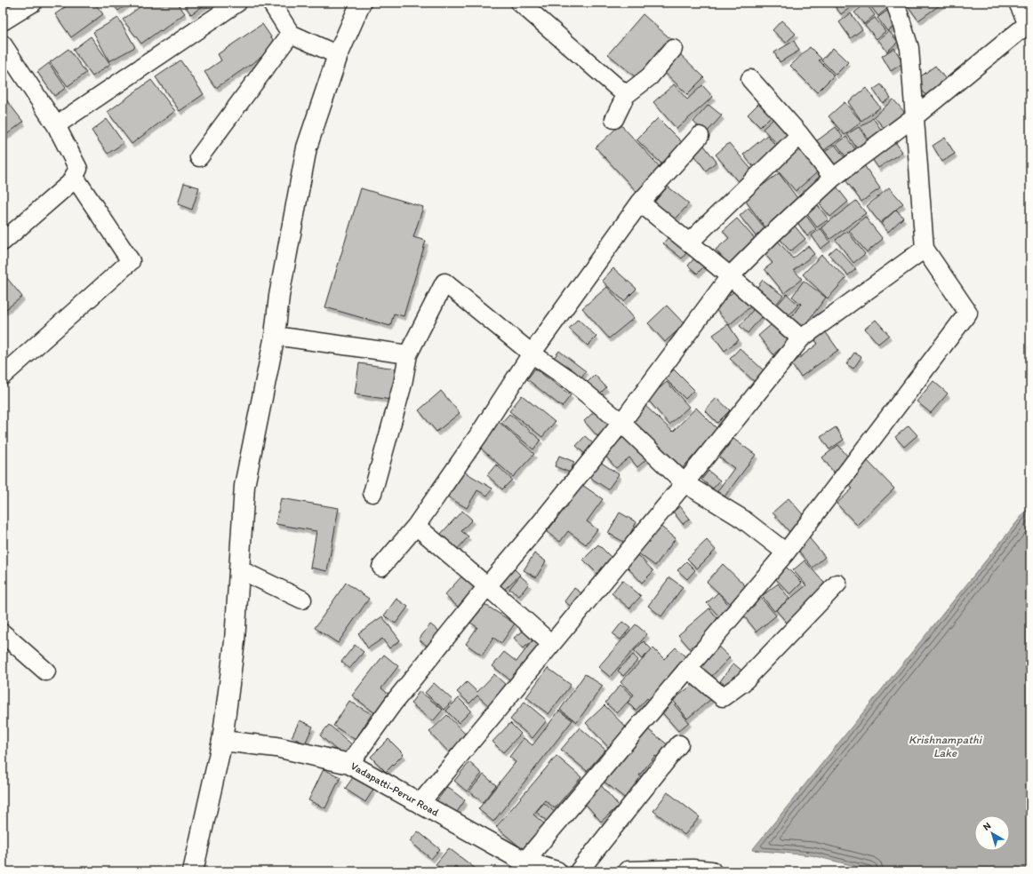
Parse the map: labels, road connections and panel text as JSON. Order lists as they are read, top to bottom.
{
  "streets": {
    "main road": ["Vadapatti-Perur Road"]
  },
  "water": ["Krishnampathi Lake"],
  "north": "top left"
}
